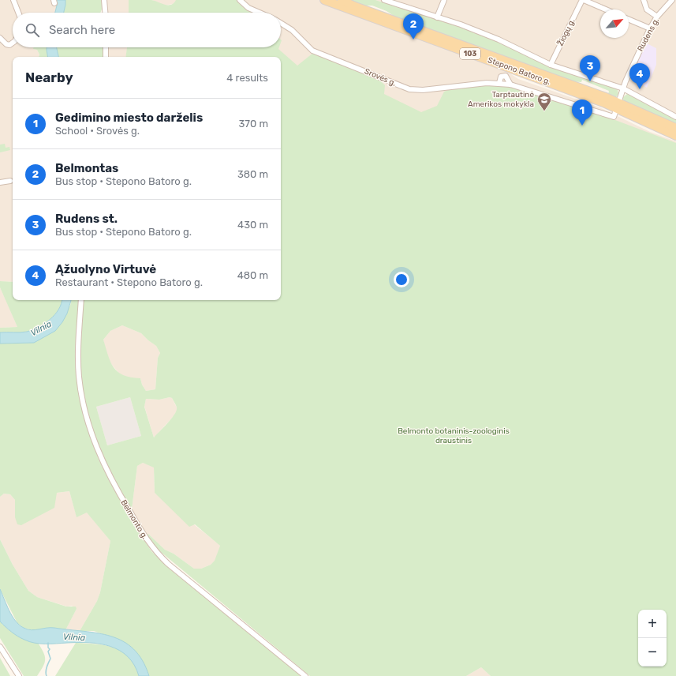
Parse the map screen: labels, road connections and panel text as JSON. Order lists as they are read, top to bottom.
{
  "streets": {
    "main road": ["103", "Stepono Batoro g."],
    "street": [
      "Žiogų g.",
      "Rudens g.",
      "Srovės g.",
      "Belmonto g."
    ]
  },
  "crossings": [
    ["Žiogų g.", "Stepono Batoro g."],
    ["Rudens g.", "Stepono Batoro g."],
    ["Rudens g.", "Srovės g."],
    ["Stepono Batoro g.", "Srovės g."]
  ],
  "water": ["Vilnia"],
  "parks": ["Belmonto botaninis-zoologinis draustinis"],
  "places": {
    "school or university": ["Tarptautinė Amerikos mokykla"]
  },
  "north": "top right",
  "page": {
    "search": "Search here",
    "pins": [
      "2",
      "3",
      "4",
      "1"
    ],
    "heading": ["Nearby", "4 results"],
    "list": [
      {
        "mark": "1",
        "name": "Gedimino miesto darželis",
        "note": "School · Srovės g.",
        "value": "370 m"
      },
      {
        "mark": "2",
        "name": "Belmontas",
        "note": "Bus stop · Stepono Batoro g.",
        "value": "380 m"
      },
      {
        "mark": "3",
        "name": "Rudens st.",
        "note": "Bus stop · Stepono Batoro g.",
        "value": "430 m"
      },
      {
        "mark": "4",
        "name": "Ąžuolyno Virtuvė",
        "note": "Restaurant · Stepono Batoro g.",
        "value": "480 m"
      }
    ],
    "map_buttons": ["+", "−"]
  }
}
